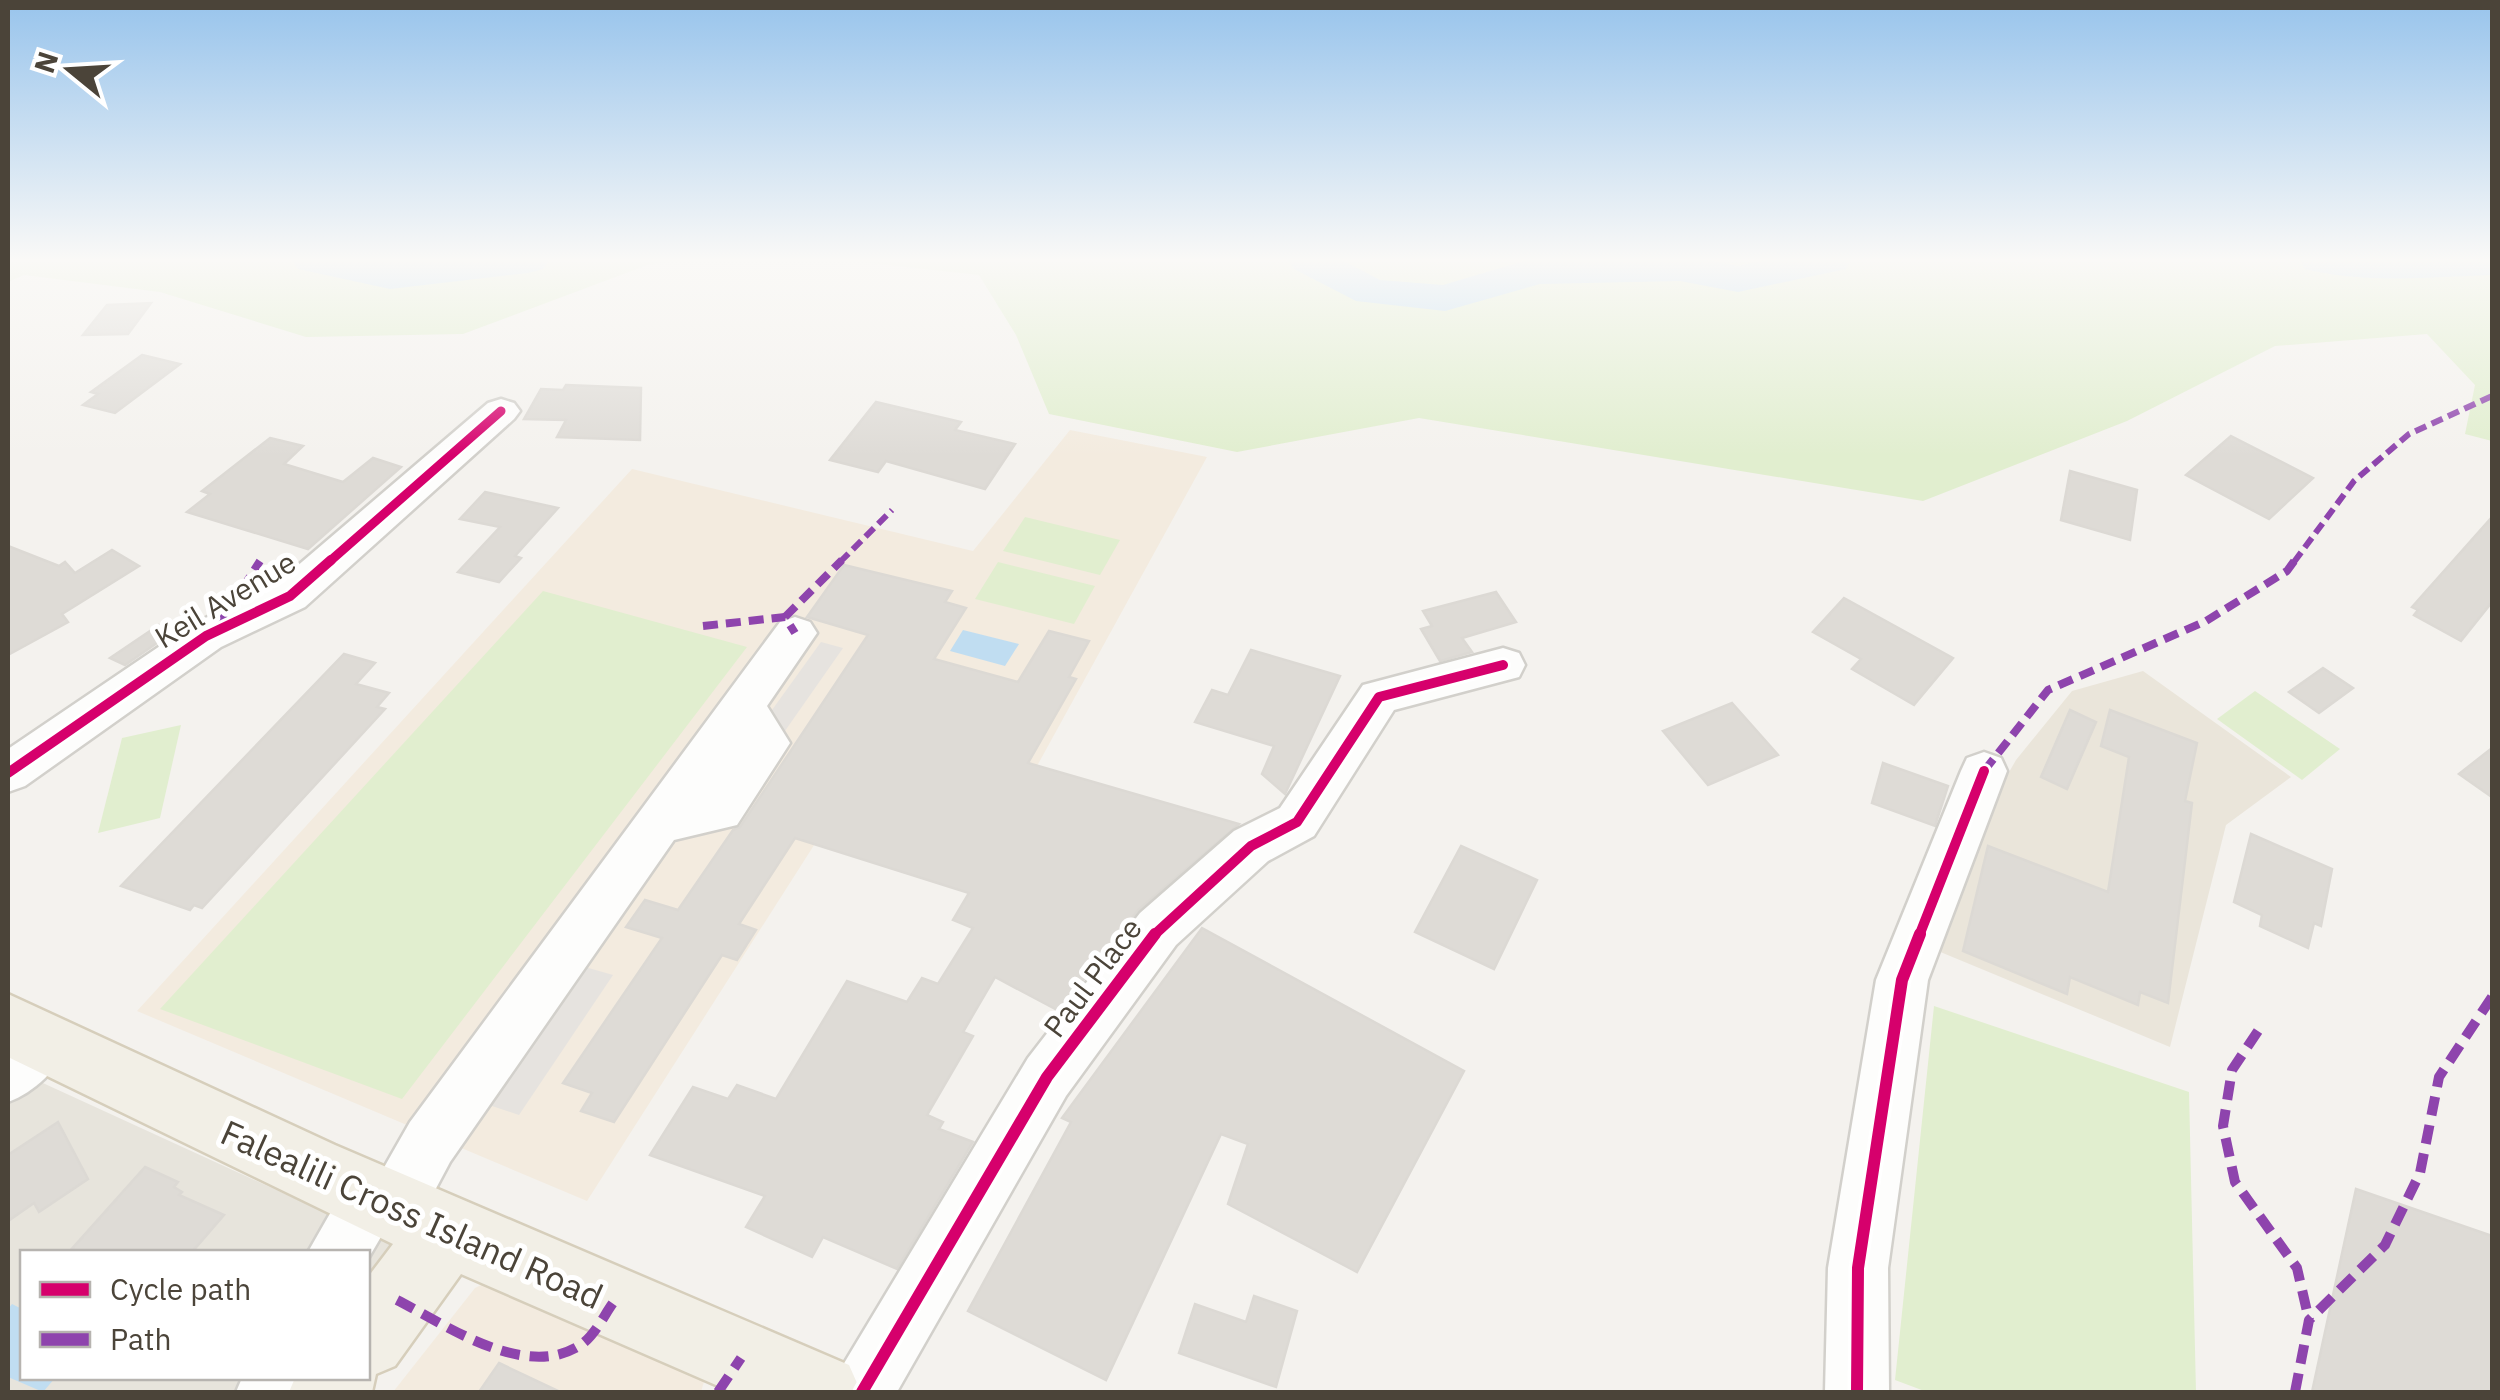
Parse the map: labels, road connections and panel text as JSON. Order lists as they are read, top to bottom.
{
  "streets": {
    "main road": ["Falealili Cross Island Road"],
    "street": ["Keil Avenue", "Paul Place"]
  },
  "legend": ["Cycle path", "Path"],
  "north": "left"
}
